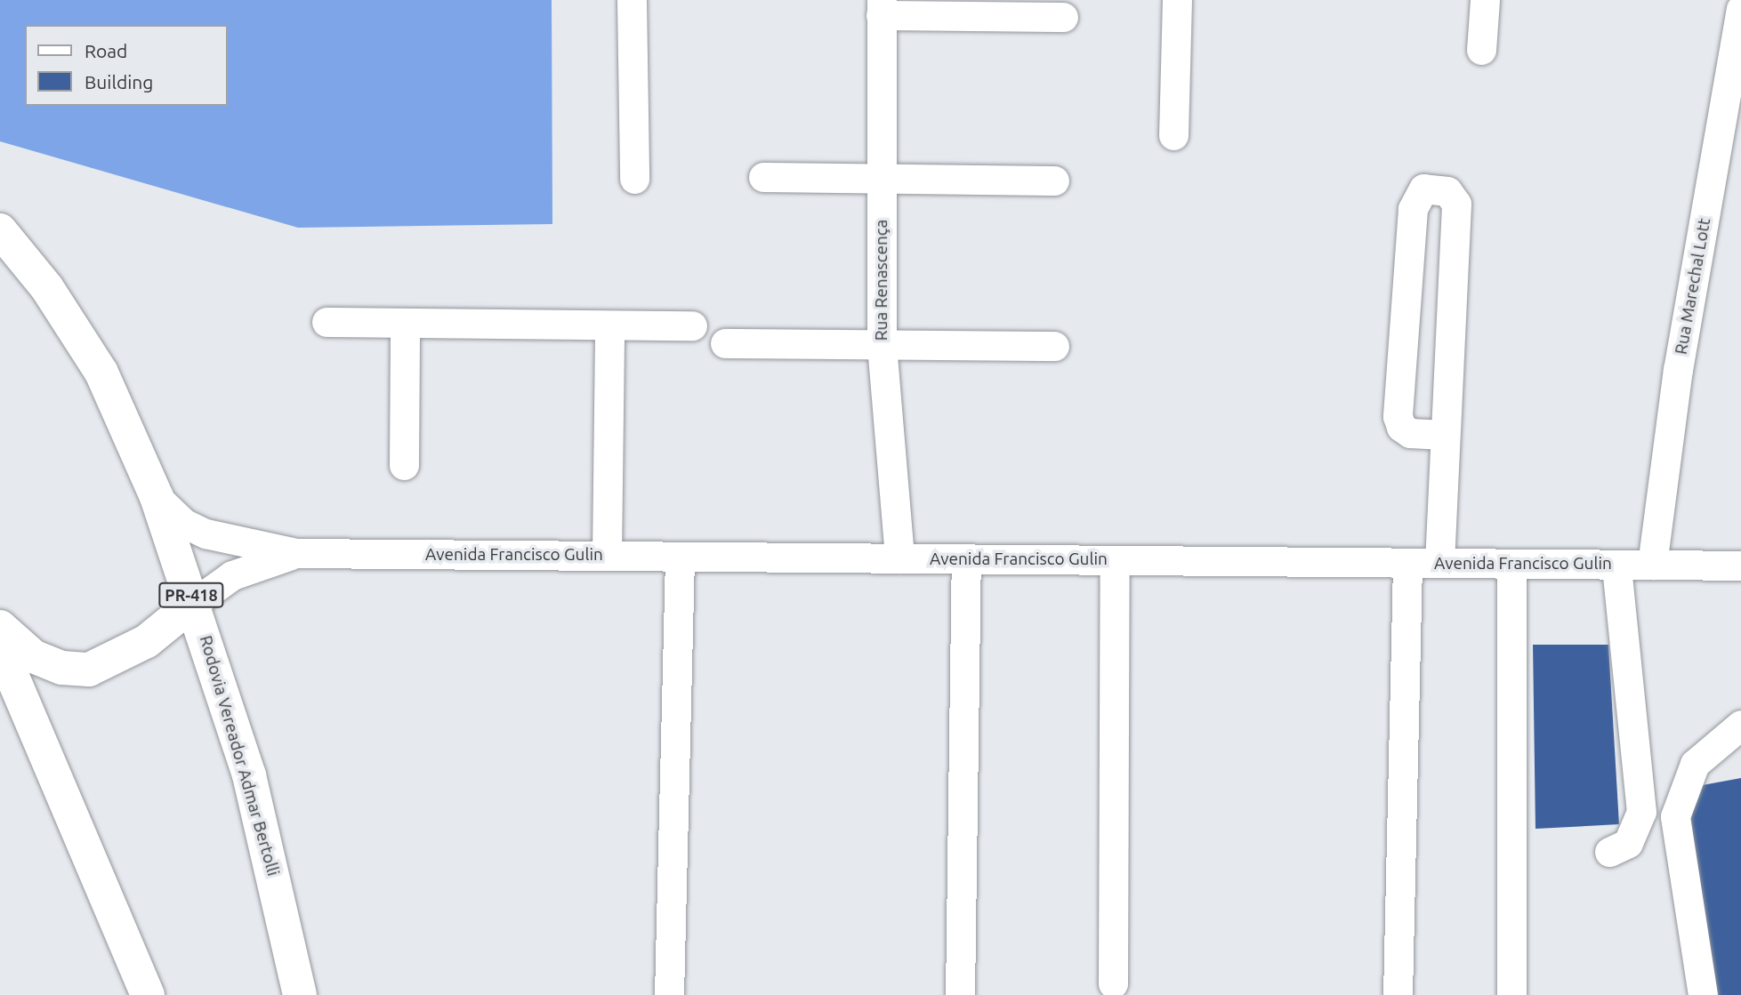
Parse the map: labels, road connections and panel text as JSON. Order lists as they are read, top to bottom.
{
  "streets": {
    "highway": ["PR-418", "Rodovia Vereador Admar Bertolli"],
    "street": ["Rua Renascença", "Rua Marechal Lott", "Avenida Francisco Gulin"]
  },
  "crossings": [
    ["Rua Renascença", "Avenida Francisco Gulin"],
    ["Rua Marechal Lott", "Avenida Francisco Gulin"],
    ["Avenida Francisco Gulin", "Rodovia Vereador Admar Bertolli"]
  ],
  "legend": ["Road", "Building"]
}
